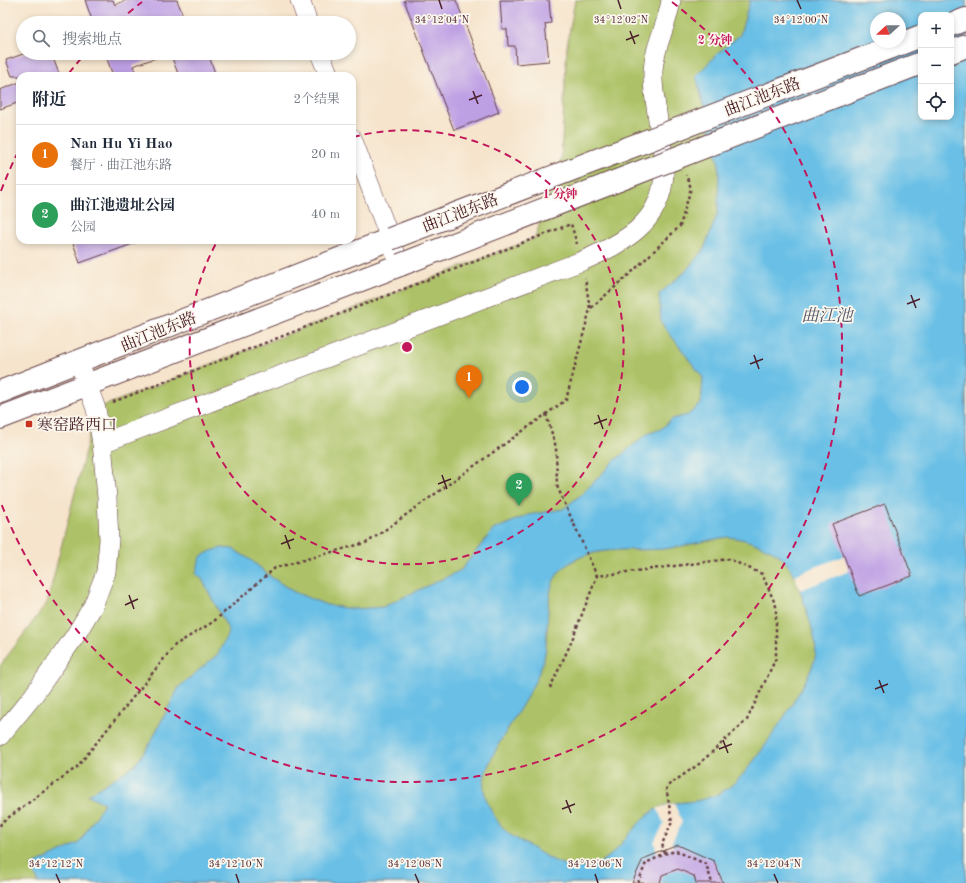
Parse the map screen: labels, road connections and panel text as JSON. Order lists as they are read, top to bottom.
{
  "streets": {
    "main road": ["曲江池东路"]
  },
  "water": ["曲江池"],
  "places": {
    "transit": ["寒窑路西口"]
  },
  "north": "left",
  "page": {
    "map_buttons": ["+", "−"],
    "search": "搜索地点",
    "heading": ["附近", "2个结果"],
    "list": [
      {
        "mark": "1",
        "name": "Nan Hu Yi Hao",
        "note": "餐厅 · 曲江池东路",
        "value": "20 m"
      },
      {
        "mark": "2",
        "name": "曲江池遗址公园",
        "note": "公园",
        "value": "40 m"
      }
    ],
    "pins": ["1", "2"]
  },
  "coordinates": [
    "34°12'04\"N",
    "34°12'02\"N",
    "34°12'00\"N",
    "34°12'12\"N",
    "34°12'10\"N",
    "34°12'08\"N",
    "34°12'06\"N"
  ],
  "rings": ["2 分钟", "1 分钟"]
}
